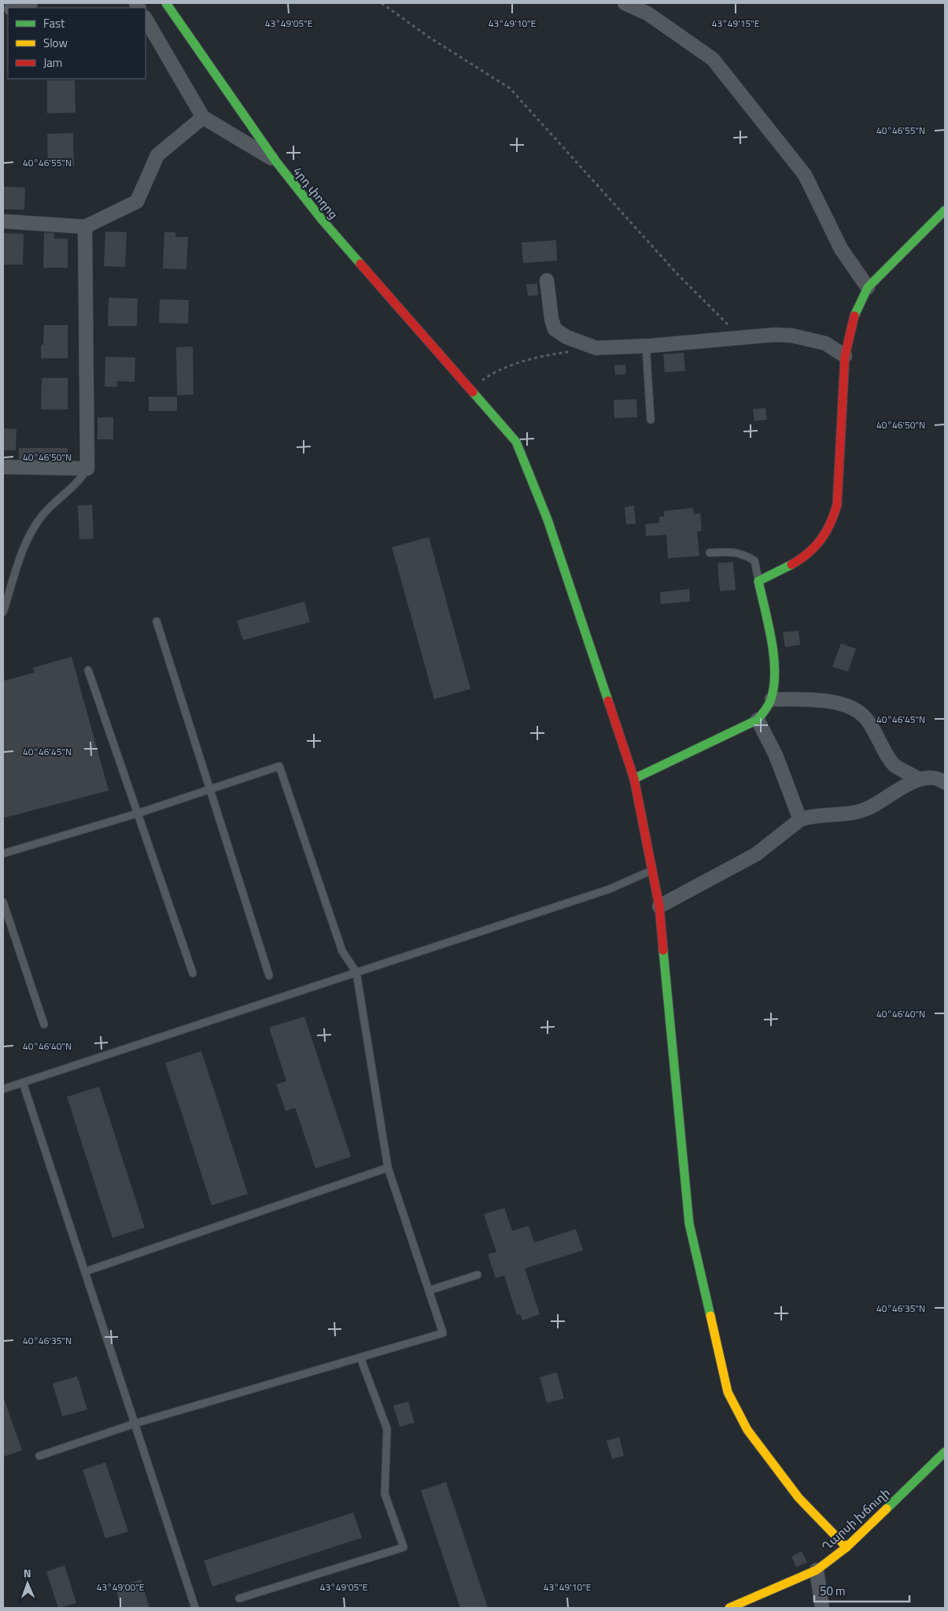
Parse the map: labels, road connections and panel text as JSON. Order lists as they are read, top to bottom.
{
  "streets": {
    "street": ["4րդ փողոց", "Ղարսի խճուղի"]
  },
  "crossings": [
    ["4րդ փողոց", "Ղարսի խճուղի"]
  ],
  "legend": ["Fast", "Slow", "Jam"],
  "scale_bar": "50 m",
  "north": "top",
  "coordinates": [
    "43°49'05\"E",
    "43°49'10\"E",
    "43°49'15\"E",
    "40°46'55\"N",
    "40°46'50\"N",
    "40°46'45\"N",
    "40°46'40\"N",
    "40°46'35\"N",
    "43°49'00\"E"
  ]
}
